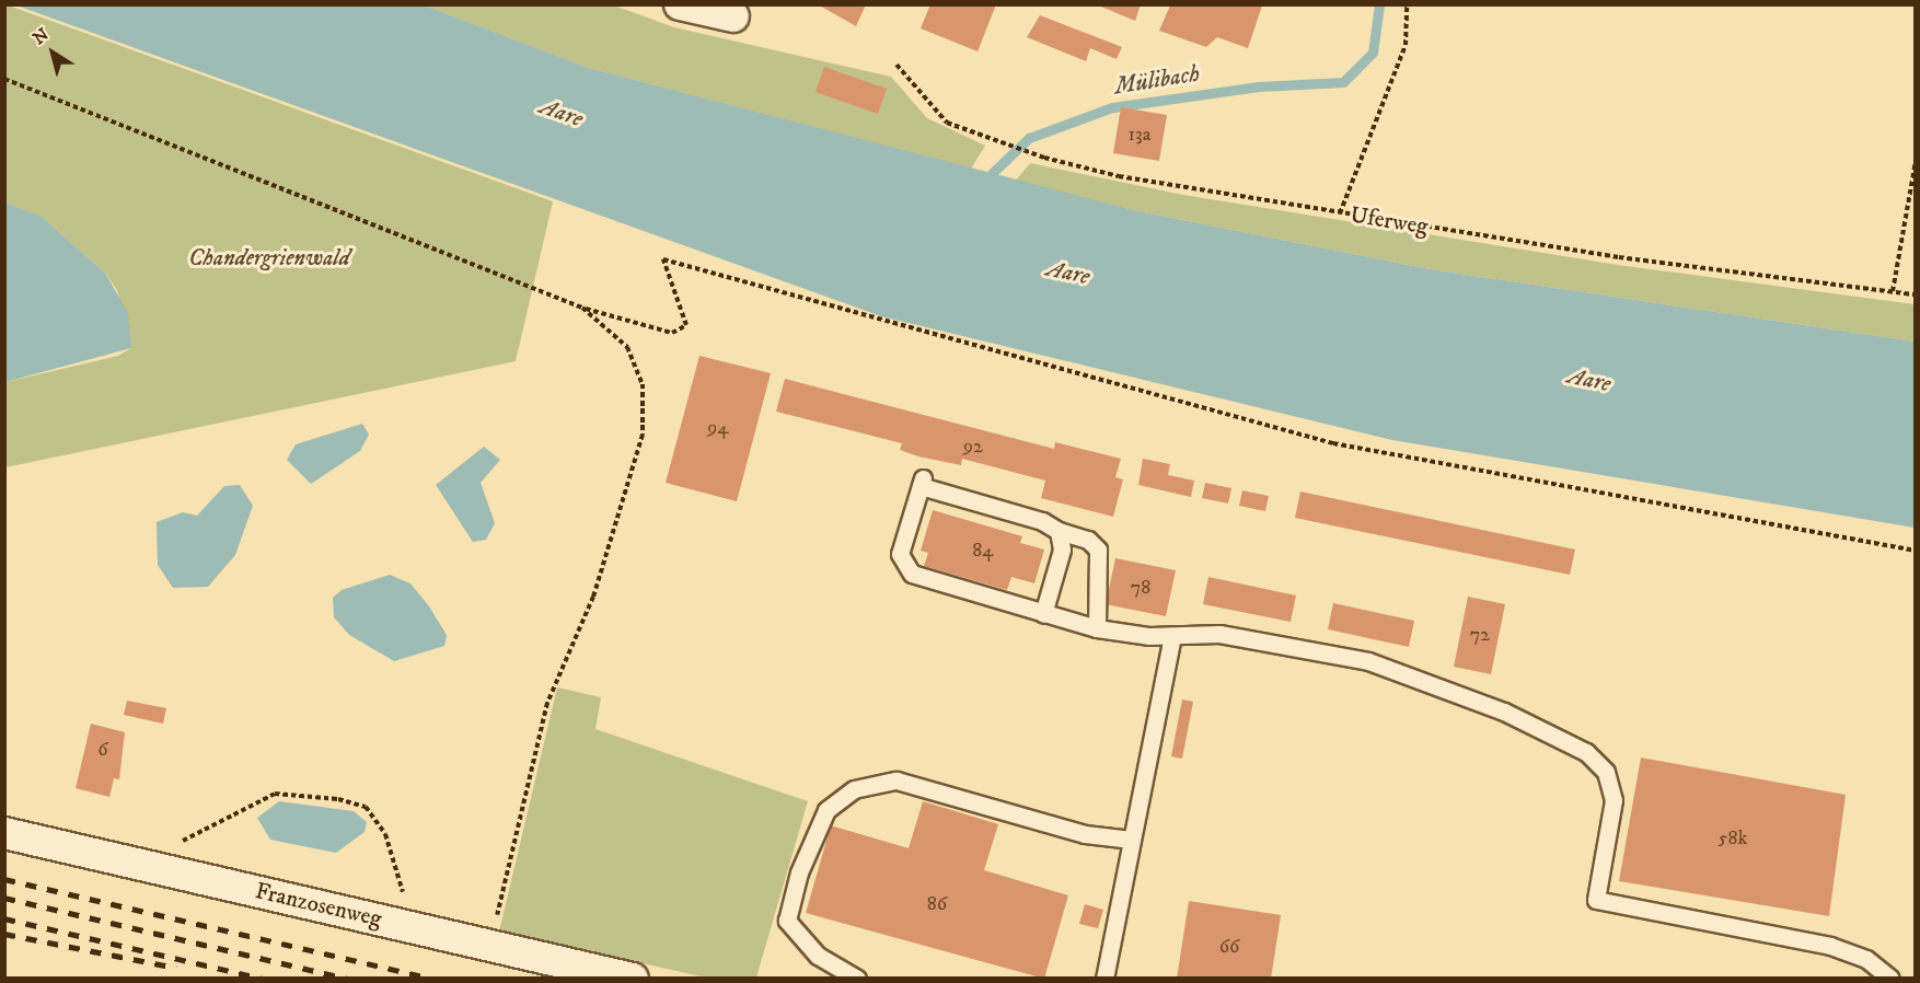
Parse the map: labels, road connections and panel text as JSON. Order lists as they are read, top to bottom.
{
  "streets": {
    "street": ["Franzosenweg"],
    "path": ["Uferweg"]
  },
  "water": ["Mülibach", "Aare"],
  "parks": ["Chandergrienwald"],
  "house_numbers": [
    "13a",
    "94",
    "92",
    "84",
    "78",
    "72",
    "6",
    "58k",
    "86",
    "66"
  ],
  "north": "top left"
}
